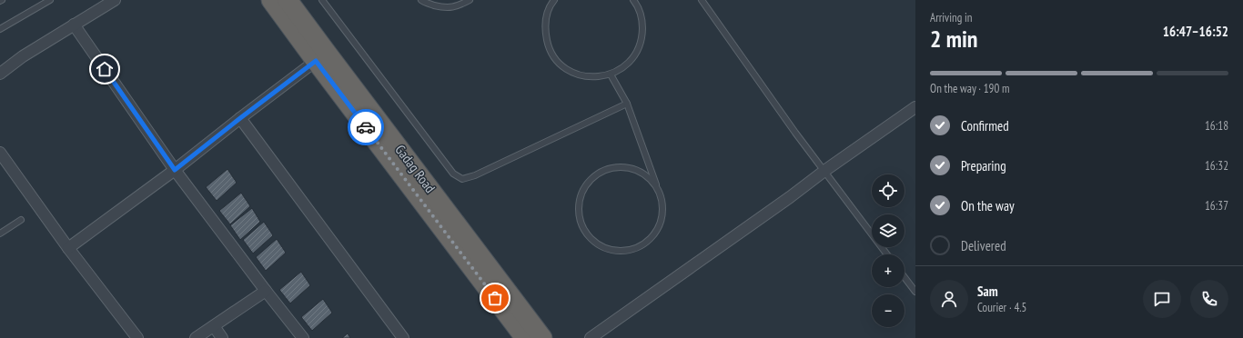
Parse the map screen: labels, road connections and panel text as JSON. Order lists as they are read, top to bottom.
{
  "streets": {
    "highway": ["Gadag Road"]
  },
  "page": {
    "heading": ["2 min", "Arriving in", "16:47–16:52"],
    "panel": ["Sam", "Courier · 4.5"],
    "bar": "On the way · 190 m",
    "list": [
      ["Confirmed", "16:18"],
      ["Preparing", "16:32"],
      ["On the way", "16:37"],
      "Delivered"
    ],
    "map_buttons": ["+", "−"]
  }
}
